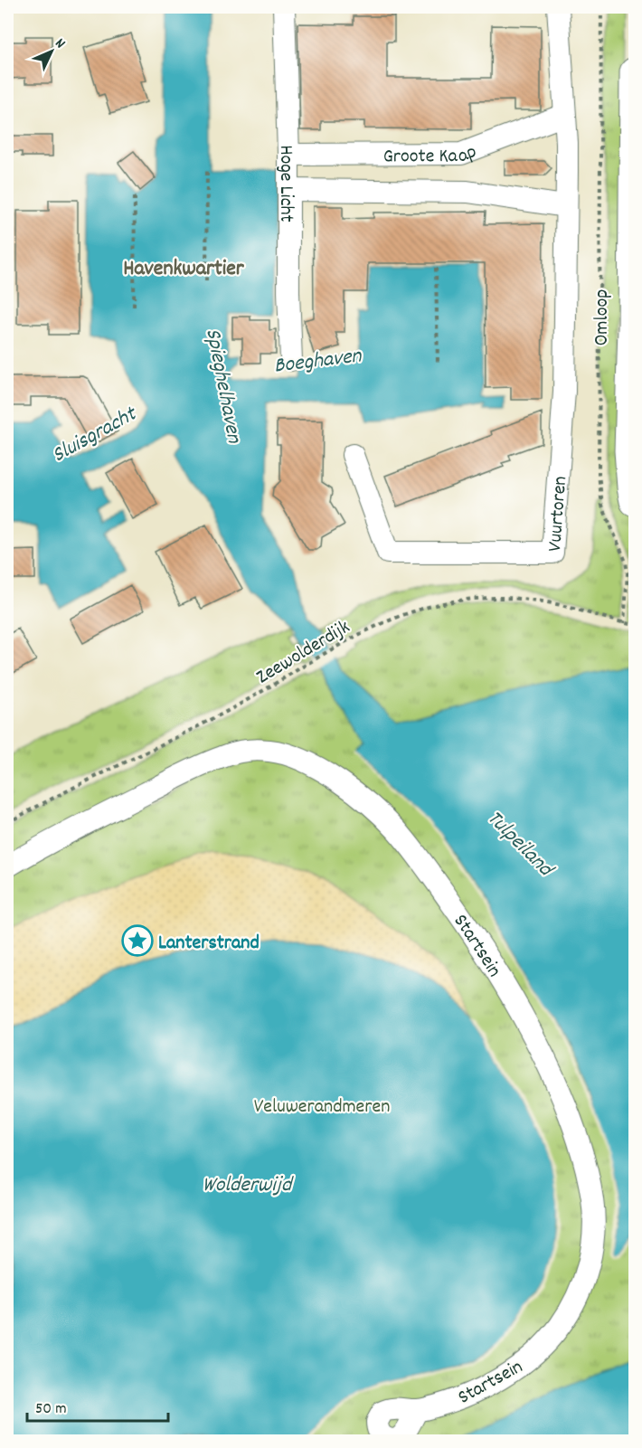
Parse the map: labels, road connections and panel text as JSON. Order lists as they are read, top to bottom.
{
  "streets": {
    "main road": ["Omloop"],
    "street": [
      "Groote Kaap",
      "Hoge Licht",
      "Vuurtoren",
      "Startsein"
    ],
    "path": ["Zeewolderdijk"]
  },
  "crossings": [
    ["Groote Kaap", "Hoge Licht"],
    ["Groote Kaap", "Vuurtoren"],
    ["Omloop", "Zeewolderdijk"]
  ],
  "districts": ["Havenkwartier"],
  "water": [
    "Boeghaven",
    "Spieghelhaven",
    "Sluisgracht",
    "Tulpeiland",
    "Wolderwijd"
  ],
  "parks": ["Veluwerandmeren"],
  "places": {
    "place": ["Lanterstrand"]
  },
  "scale_bar": "50 m",
  "north": "top right"
}
